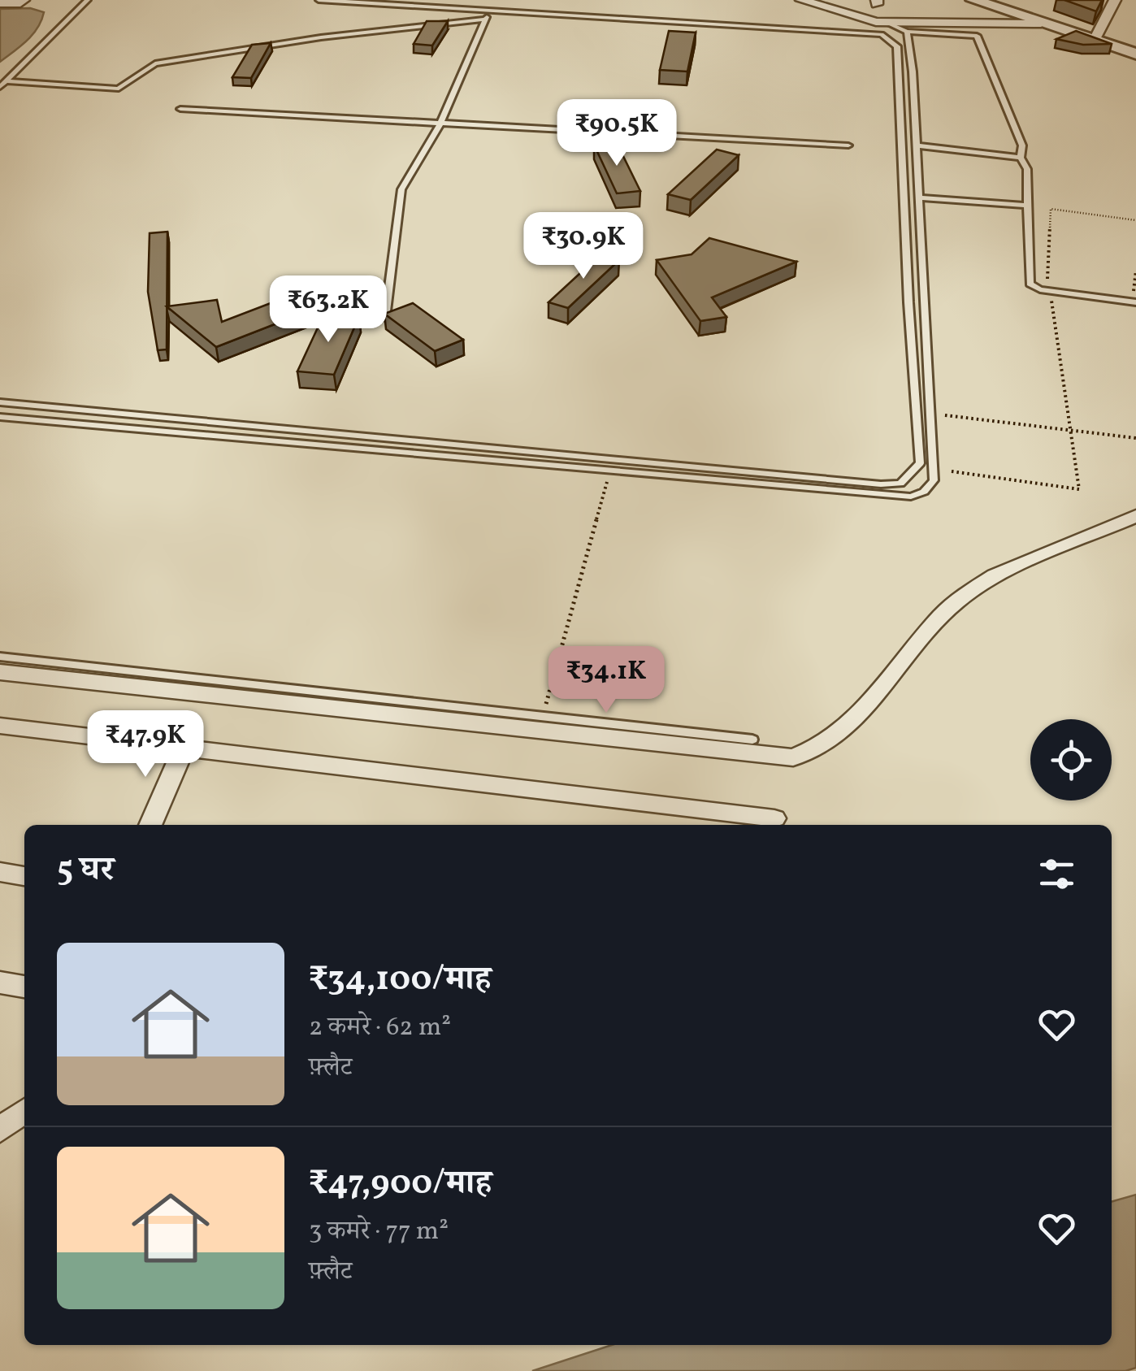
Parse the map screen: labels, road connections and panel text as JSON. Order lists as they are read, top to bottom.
{
  "page": {
    "price": [
      "₹90.5K",
      "₹30.9K",
      "₹63.2K",
      "₹34.1K",
      "₹47.9K"
    ],
    "heading": "5 घर",
    "list": [
      {
        "name": "₹34,100/माह",
        "note": "2 कमरे · 62 m² · फ़्लैट"
      },
      {
        "name": "₹47,900/माह",
        "note": "3 कमरे · 77 m² · फ़्लैट"
      }
    ]
  }
}
